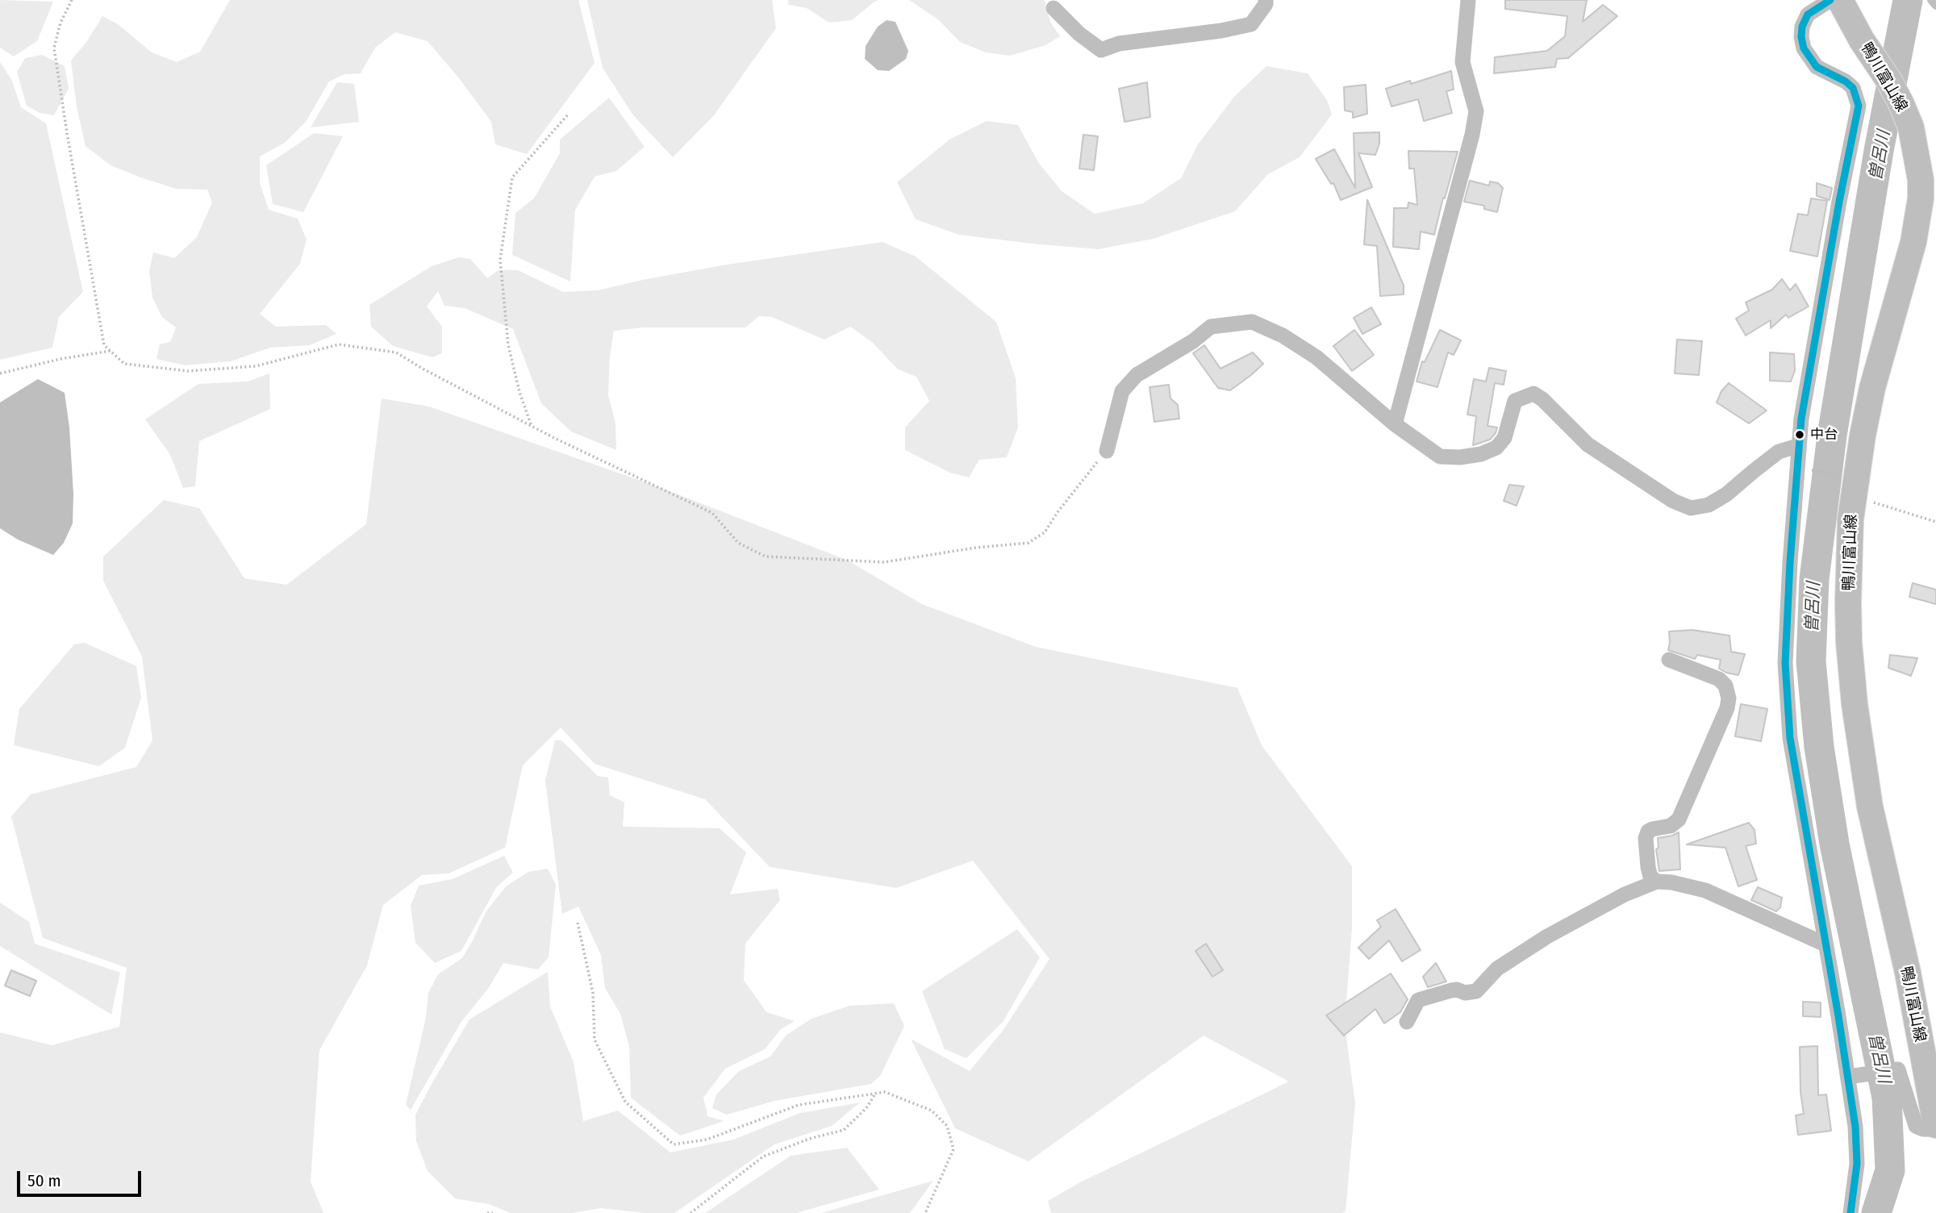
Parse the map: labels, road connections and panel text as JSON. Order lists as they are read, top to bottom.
{
  "streets": {
    "main road": ["鴨川富山線"]
  },
  "water": ["曽呂川"],
  "places": ["中台"],
  "scale_bar": "50 m"
}
